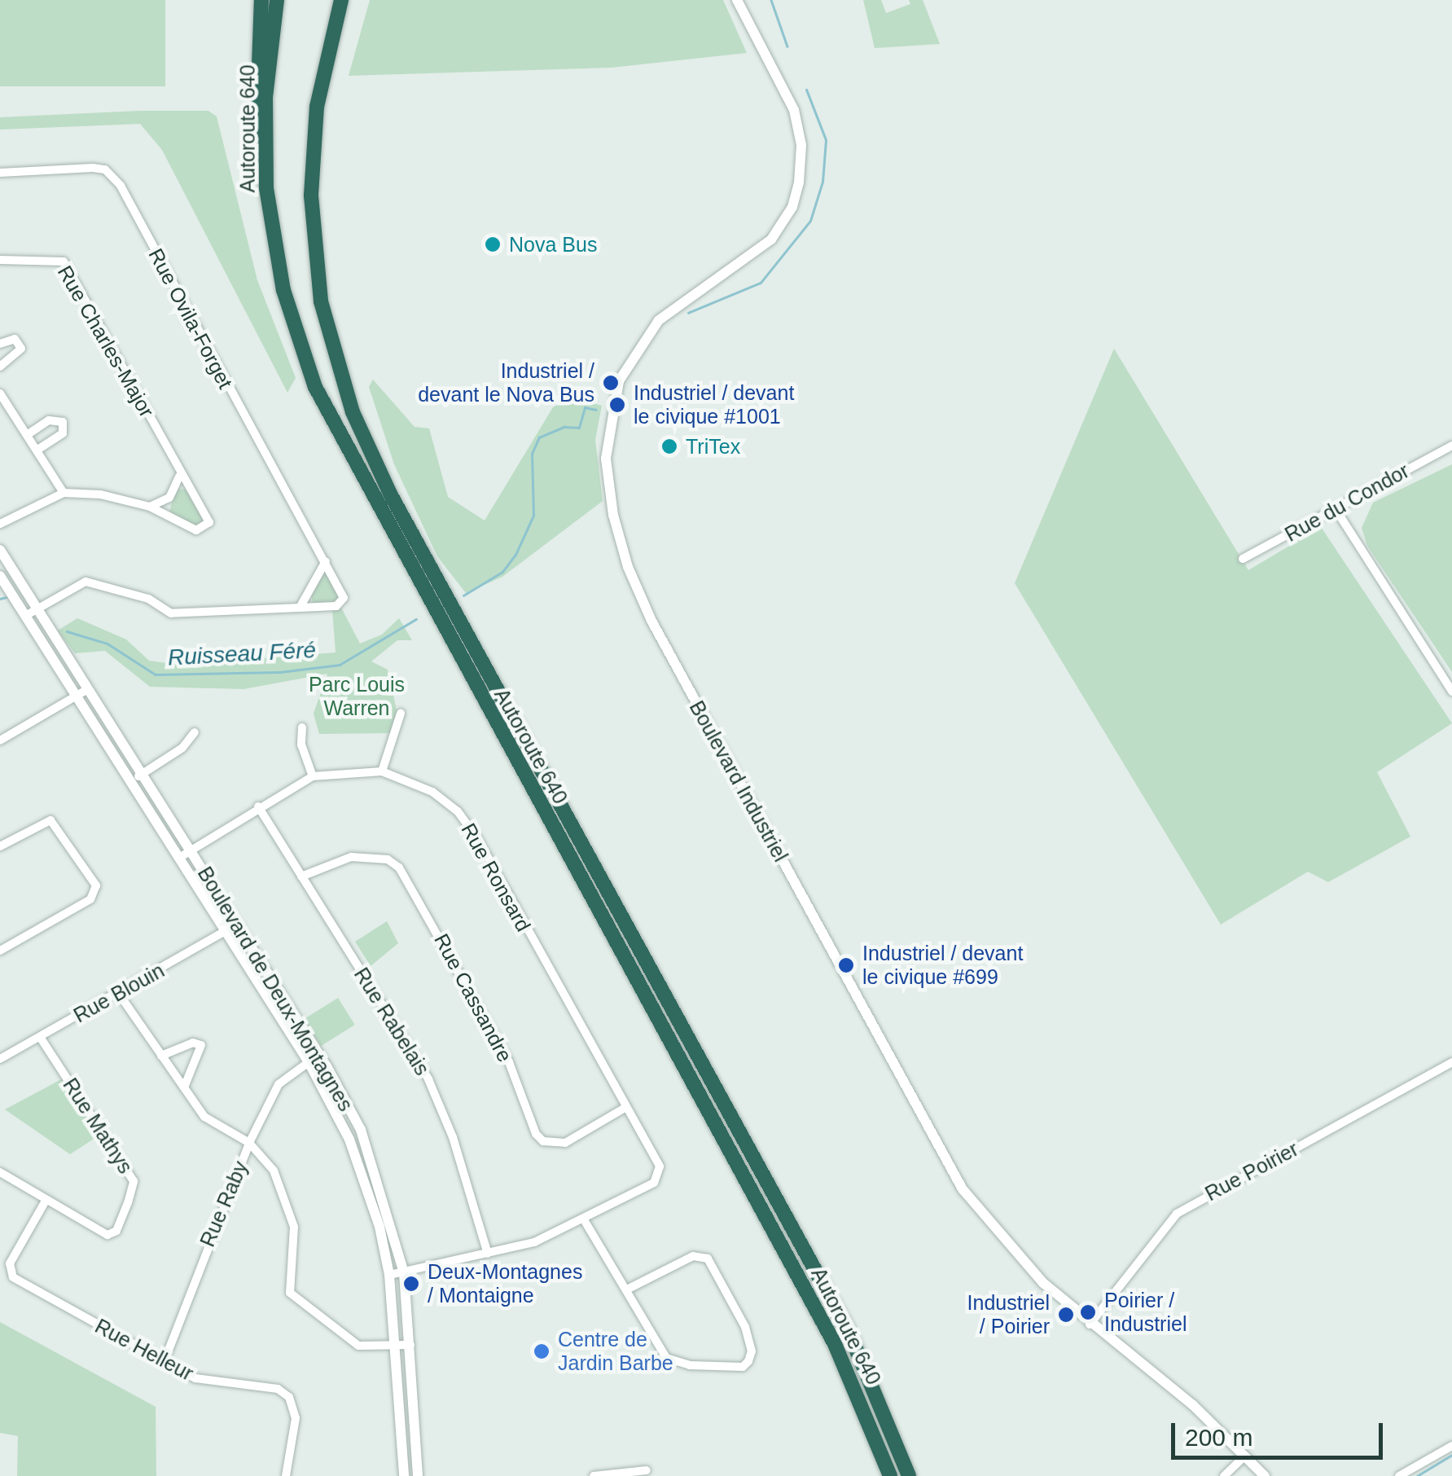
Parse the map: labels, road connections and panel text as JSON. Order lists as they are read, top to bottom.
{
  "streets": {
    "highway": ["Autoroute 640"],
    "street": [
      "Rue Ovila-Forget",
      "Rue Charles-Major",
      "Rue du Condor",
      "Boulevard Industriel",
      "Rue Ronsard",
      "Boulevard de Deux-Montagnes",
      "Rue Blouin",
      "Rue Cassandre",
      "Rue Rabelais",
      "Rue Mathys",
      "Rue Poirier",
      "Rue Raby",
      "Rue Helleur"
    ]
  },
  "crossings": [
    ["Rue Ovila-Forget", "Boulevard de Deux-Montagnes"],
    ["Boulevard Industriel", "Rue Poirier"],
    ["Rue Ronsard", "Boulevard de Deux-Montagnes"],
    ["Rue Ronsard", "Rue Cassandre"],
    ["Rue Ronsard", "Rue Rabelais"],
    ["Boulevard de Deux-Montagnes", "Rue Blouin"],
    ["Boulevard de Deux-Montagnes", "Rue Raby"],
    ["Rue Blouin", "Rue Mathys"],
    ["Rue Cassandre", "Rue Rabelais"],
    ["Rue Mathys", "Rue Helleur"],
    ["Rue Raby", "Rue Helleur"]
  ],
  "water": ["Ruisseau Féré"],
  "parks": ["Parc Louis Warren"],
  "places": [
    "Nova Bus",
    "Industriel / devant le Nova Bus",
    "Industriel / devant le civique #1001",
    "TriTex",
    "Industriel / devant le civique #699",
    "Deux-Montagnes / Montaigne",
    "Poirier / Industriel",
    "Industriel / Poirier",
    "Centre de Jardin Barbe"
  ],
  "scale_bar": "200 m"
}
